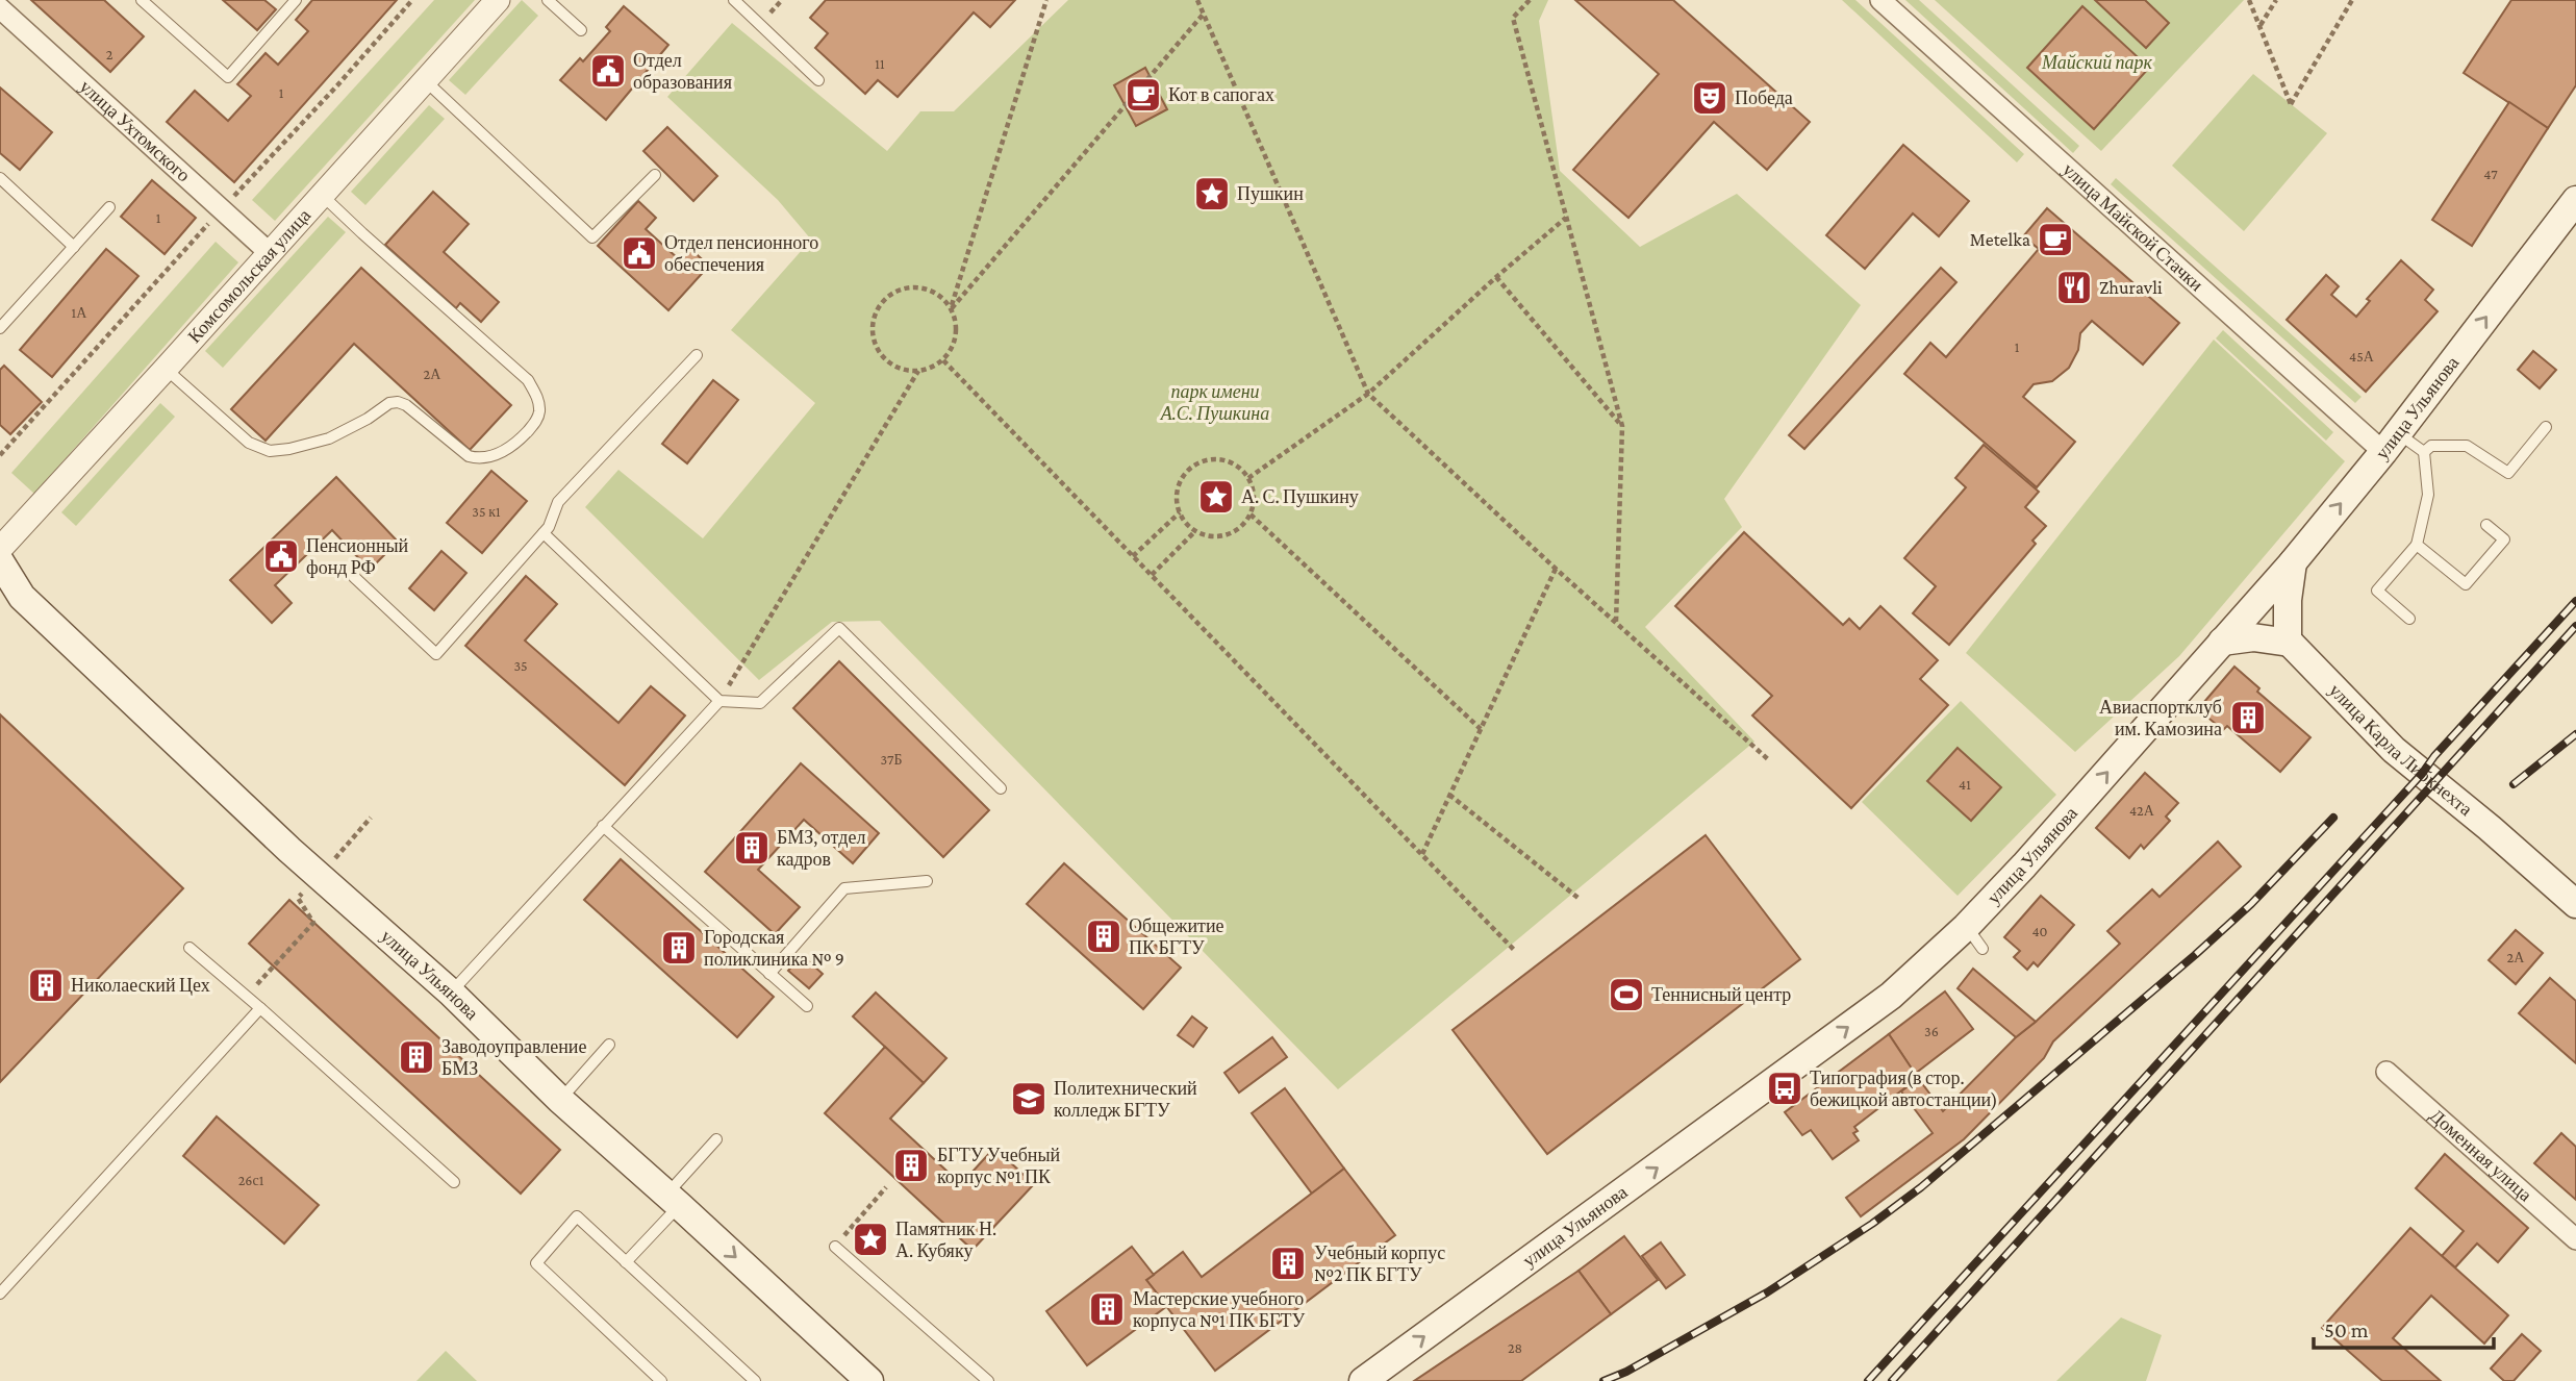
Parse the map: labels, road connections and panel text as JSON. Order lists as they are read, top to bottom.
{
  "streets": {
    "main road": ["улица Ульянова", "улица Карла Либкнехта"],
    "street": [
      "улица Ухтомского",
      "улица Майской Стачки",
      "Комсомольская улица",
      "Доменная улица"
    ]
  },
  "crossings": [
    ["улица Ухтомского", "Комсомольская улица"],
    ["улица Майской Стачки", "улица Ульянова"]
  ],
  "one_way": ["улица Ульянова"],
  "parks": ["Майский парк", "парк имени А.С. Пушкина"],
  "places": {
    "public building": ["Отдел образования", "Отдел пенсионного обеспечения", "Пенсионный фонд РФ"],
    "cafe": ["Кот в сапогах", "Metelka"],
    "theatre": ["Победа"],
    "place": ["Пушкин", "А. С. Пушкину", "Памятник Н. А. Кубяку"],
    "restaurant": ["Zhuravli"],
    "building": [
      "Авиаспортклуб им. Камозина",
      "БМЗ, отдел кадров",
      "Общежитие ПК БГТУ",
      "Городская поликлиника № 9",
      "Николаеский Цех",
      "Заводоуправление БМЗ",
      "БГТУ Учебный корпус №1 ПК",
      "Учебный корпус №2 ПК БГТУ",
      "Мастерские учебного корпуса №1 ПК БГТУ"
    ],
    "sports": ["Теннисный центр"],
    "bus stop": ["Типография(в стор. бежицкой автостанции)"],
    "school or university": ["Политехнический колледж БГТУ"]
  },
  "house_numbers": [
    "2",
    "11",
    "1",
    "47",
    "1",
    "1А",
    "1",
    "45А",
    "2А",
    "35 к1",
    "35",
    "37Б",
    "41",
    "42А",
    "40",
    "2А",
    "36",
    "26с1",
    "28"
  ],
  "scale_bar": "50 m"
}
